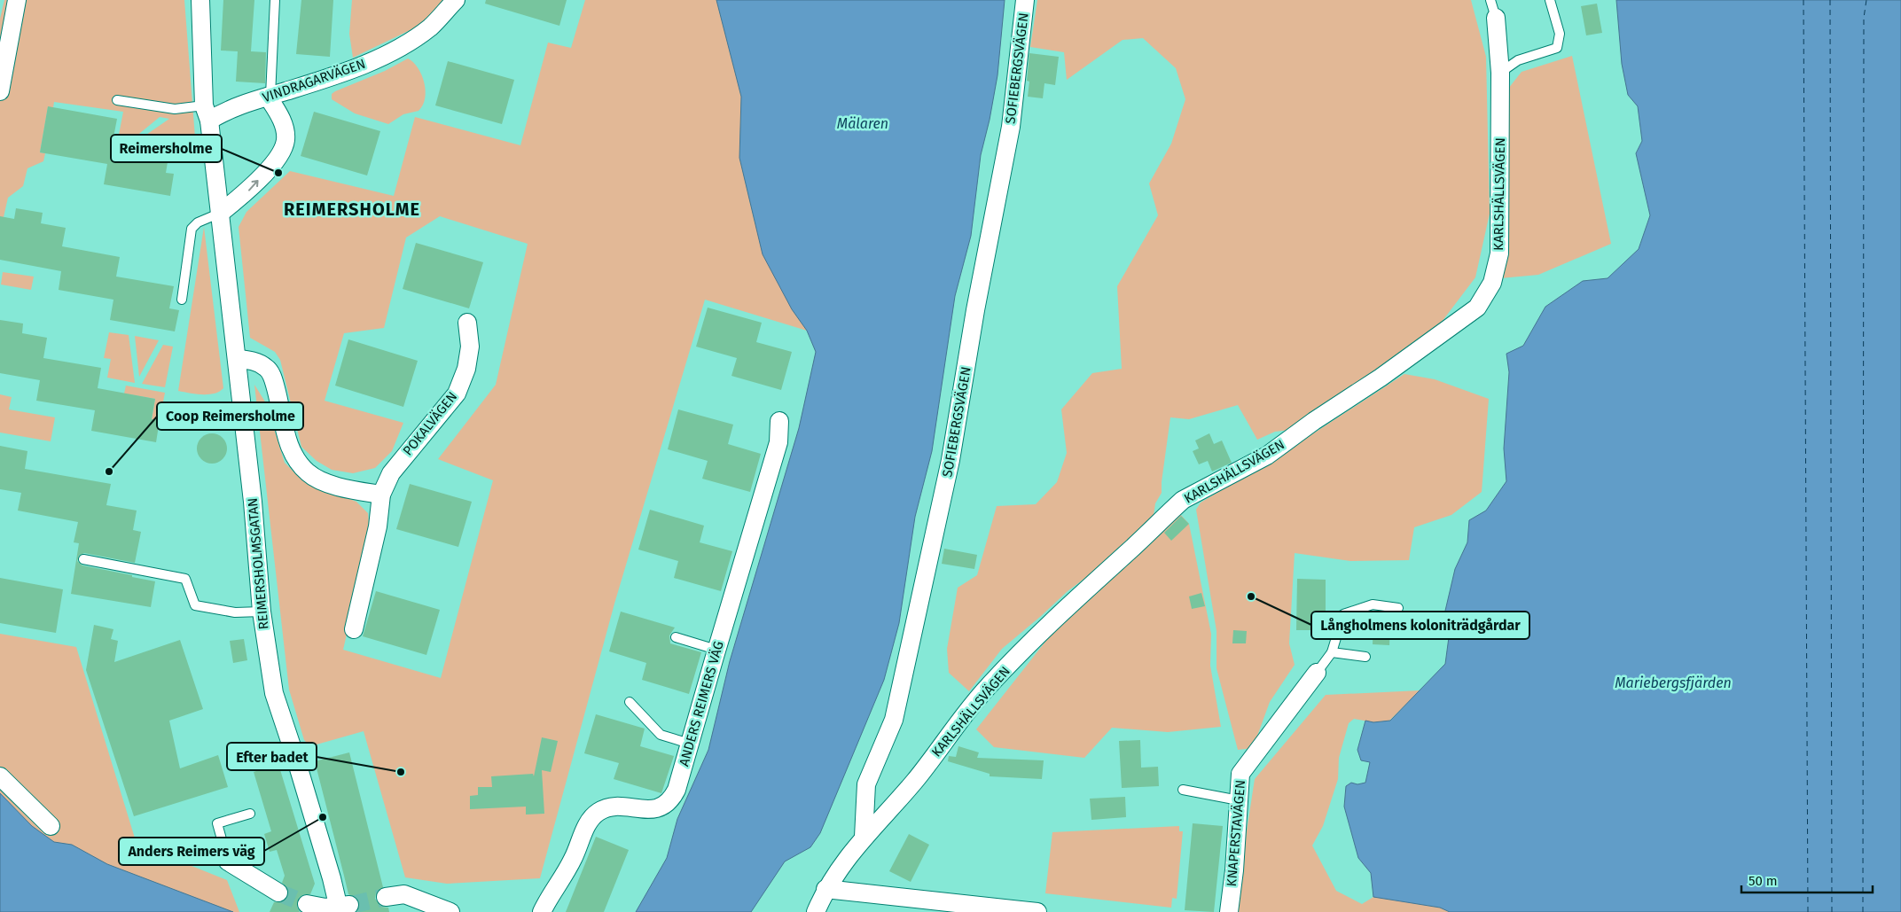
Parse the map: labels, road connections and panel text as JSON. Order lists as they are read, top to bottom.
{
  "streets": {
    "street": [
      "SOFIEBERGSVÄGEN",
      "VINDRAGARVÄGEN",
      "KARLSHÄLLSVÄGEN",
      "POKALVÄGEN",
      "REIMERSHOLMSGATAN",
      "ANDERS REIMERS VÄG",
      "KNAPERSTAVÄGEN"
    ]
  },
  "crossings": [
    ["SOFIEBERGSVÄGEN", "KARLSHÄLLSVÄGEN"],
    ["VINDRAGARVÄGEN", "REIMERSHOLMSGATAN"]
  ],
  "districts": ["REIMERSHOLME"],
  "water": ["Mälaren", "Mariebergsfjärden"],
  "places": [
    "Reimersholme",
    "Coop Reimersholme",
    "Långholmens koloniträdgårdar",
    "Efter badet",
    "Anders Reimers väg"
  ],
  "scale_bar": "50 m"
}
